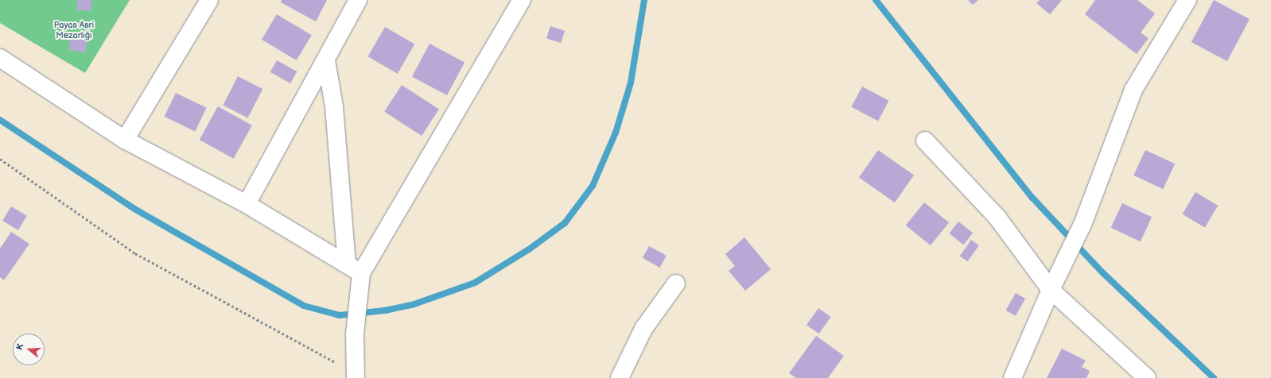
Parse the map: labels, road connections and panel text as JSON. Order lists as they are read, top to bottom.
{
  "parks": ["Payas Asri Mezarlığı"],
  "north": "left"
}
